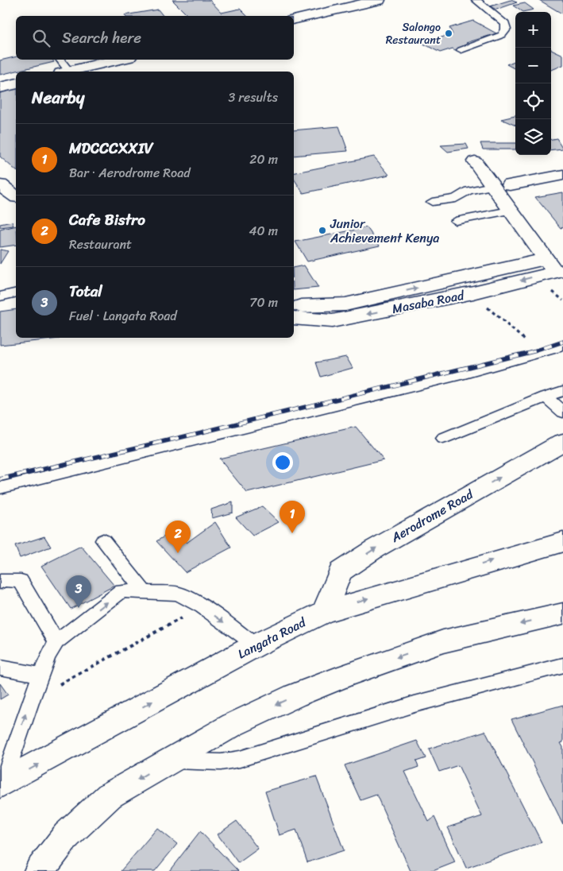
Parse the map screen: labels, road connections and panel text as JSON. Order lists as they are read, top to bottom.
{
  "streets": {
    "main road": ["Masaba Road", "Aerodrome Road", "Langata Road"]
  },
  "crossings": [
    ["Aerodrome Road", "Langata Road"]
  ],
  "places": ["Salongo Restaurant", "Junior Achievement Kenya"],
  "page": {
    "map_buttons": ["+", "−"],
    "search": "Search here",
    "heading": ["Nearby", "3 results"],
    "list": [
      {
        "mark": "1",
        "name": "MDCCCXXIV",
        "note": "Bar · Aerodrome Road",
        "value": "20 m"
      },
      {
        "mark": "2",
        "name": "Cafe Bistro",
        "note": "Restaurant",
        "value": "40 m"
      },
      {
        "mark": "3",
        "name": "Total",
        "note": "Fuel · Langata Road",
        "value": "70 m"
      }
    ],
    "pins": ["1", "2", "3"]
  }
}
